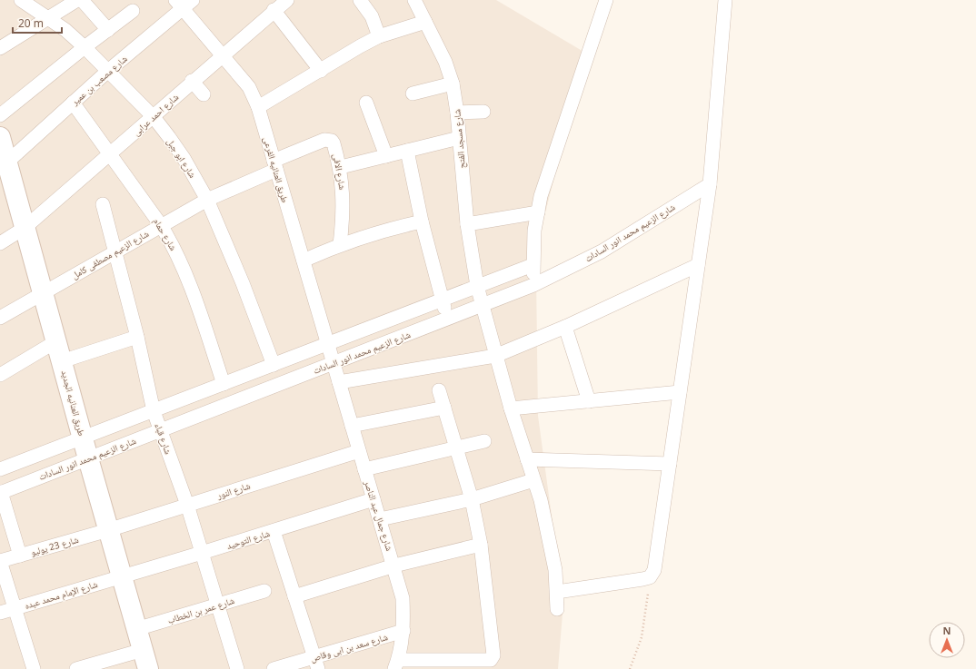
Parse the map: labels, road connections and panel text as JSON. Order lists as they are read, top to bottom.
{
  "streets": {
    "street": [
      "شارع مصعب بن عمير",
      "شارع احمد عرابى",
      "شارع مسجد الفتح",
      "شارع ابو جبل",
      "طريق العنانيه الفرعى",
      "شارع الافى",
      "شارع الزعيم محمد انور السادات",
      "شارع حمام",
      "شارع الزعيم مصطفى كامل",
      "طريق العنانيه الجديد",
      "شارع قباء",
      "شارع النور",
      "شارع جمال عبد الناصر",
      "شارع التوحيد",
      "شارع 23 يوليو",
      "شارع الإمام محمد عبده",
      "شارع عمر بن الخطاب",
      "شارع سعد بن ابى وقاص"
    ]
  },
  "crossings": [
    ["شارع مصعب بن عمير", "شارع ابو جبل"],
    ["شارع مصعب بن عمير", "طريق العنانيه الفرعى"],
    ["شارع مصعب بن عمير", "شارع حمام"],
    ["شارع مصعب بن عمير", "طريق العنانيه الجديد"],
    ["شارع احمد عرابى", "شارع ابو جبل"],
    ["شارع احمد عرابى", "طريق العنانيه الفرعى"],
    ["شارع احمد عرابى", "شارع حمام"],
    ["شارع احمد عرابى", "طريق العنانيه الجديد"],
    ["شارع مسجد الفتح", "شارع الزعيم محمد انور السادات"],
    ["شارع ابو جبل", "شارع الزعيم مصطفى كامل"],
    ["طريق العنانيه الفرعى", "شارع الافى"],
    ["طريق العنانيه الفرعى", "شارع الزعيم محمد انور السادات"],
    ["طريق العنانيه الفرعى", "شارع الزعيم مصطفى كامل"],
    ["طريق العنانيه الفرعى", "شارع جمال عبد الناصر"],
    ["شارع الافى", "شارع الزعيم مصطفى كامل"],
    ["شارع الزعيم محمد انور السادات", "طريق العنانيه الجديد"],
    ["شارع الزعيم محمد انور السادات", "شارع قباء"],
    ["شارع الزعيم محمد انور السادات", "شارع جمال عبد الناصر"],
    ["شارع حمام", "شارع الزعيم مصطفى كامل"],
    ["شارع الزعيم مصطفى كامل", "طريق العنانيه الجديد"],
    ["شارع الزعيم مصطفى كامل", "شارع قباء"],
    ["طريق العنانيه الجديد", "شارع النور"],
    ["طريق العنانيه الجديد", "شارع التوحيد"],
    ["طريق العنانيه الجديد", "شارع 23 يوليو"],
    ["طريق العنانيه الجديد", "شارع الإمام محمد عبده"],
    ["طريق العنانيه الجديد", "شارع عمر بن الخطاب"],
    ["شارع قباء", "شارع النور"],
    ["شارع قباء", "شارع التوحيد"],
    ["شارع قباء", "شارع عمر بن الخطاب"],
    ["شارع النور", "شارع جمال عبد الناصر"],
    ["شارع النور", "شارع 23 يوليو"],
    ["شارع جمال عبد الناصر", "شارع التوحيد"],
    ["شارع جمال عبد الناصر", "شارع سعد بن ابى وقاص"],
    ["شارع التوحيد", "شارع الإمام محمد عبده"]
  ],
  "scale_bar": "20 m",
  "north": "top"
}
